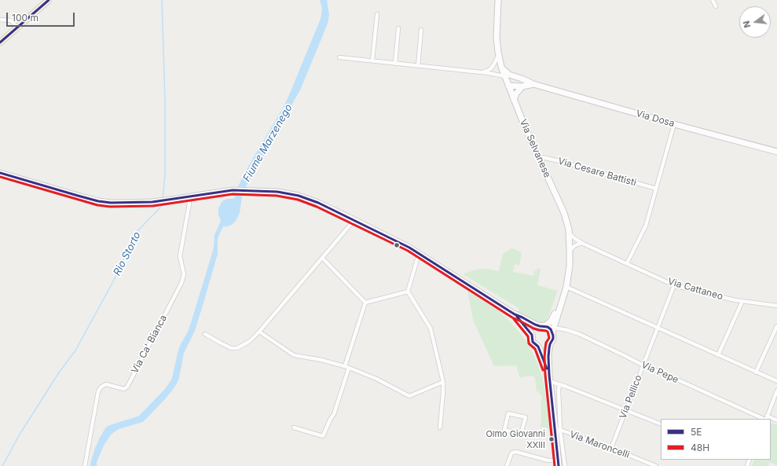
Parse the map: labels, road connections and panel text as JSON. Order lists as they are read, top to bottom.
{
  "streets": {
    "street": [
      "Via Dosa",
      "Via Selvanese",
      "Via Cesare Battisti",
      "Via Cattaneo",
      "Via Ca' Bianca",
      "Via Pepe",
      "Via Pellico",
      "Via Maroncelli"
    ]
  },
  "crossings": [
    ["Via Dosa", "Via Selvanese"],
    ["Via Selvanese", "Via Cesare Battisti"],
    ["Via Selvanese", "Via Cattaneo"],
    ["Via Selvanese", "Via Pepe"],
    ["Via Cattaneo", "Via Pellico"],
    ["Via Pepe", "Via Pellico"],
    ["Via Pellico", "Via Maroncelli"]
  ],
  "water": ["Fiume Marzenego", "Rio Storto"],
  "places": ["Olmo Giovanni XXIII"],
  "lines": ["transit line 5E", "transit line 48H"],
  "legend": ["5E", "48H"],
  "scale_bar": "100 m",
  "north": "left"
}
